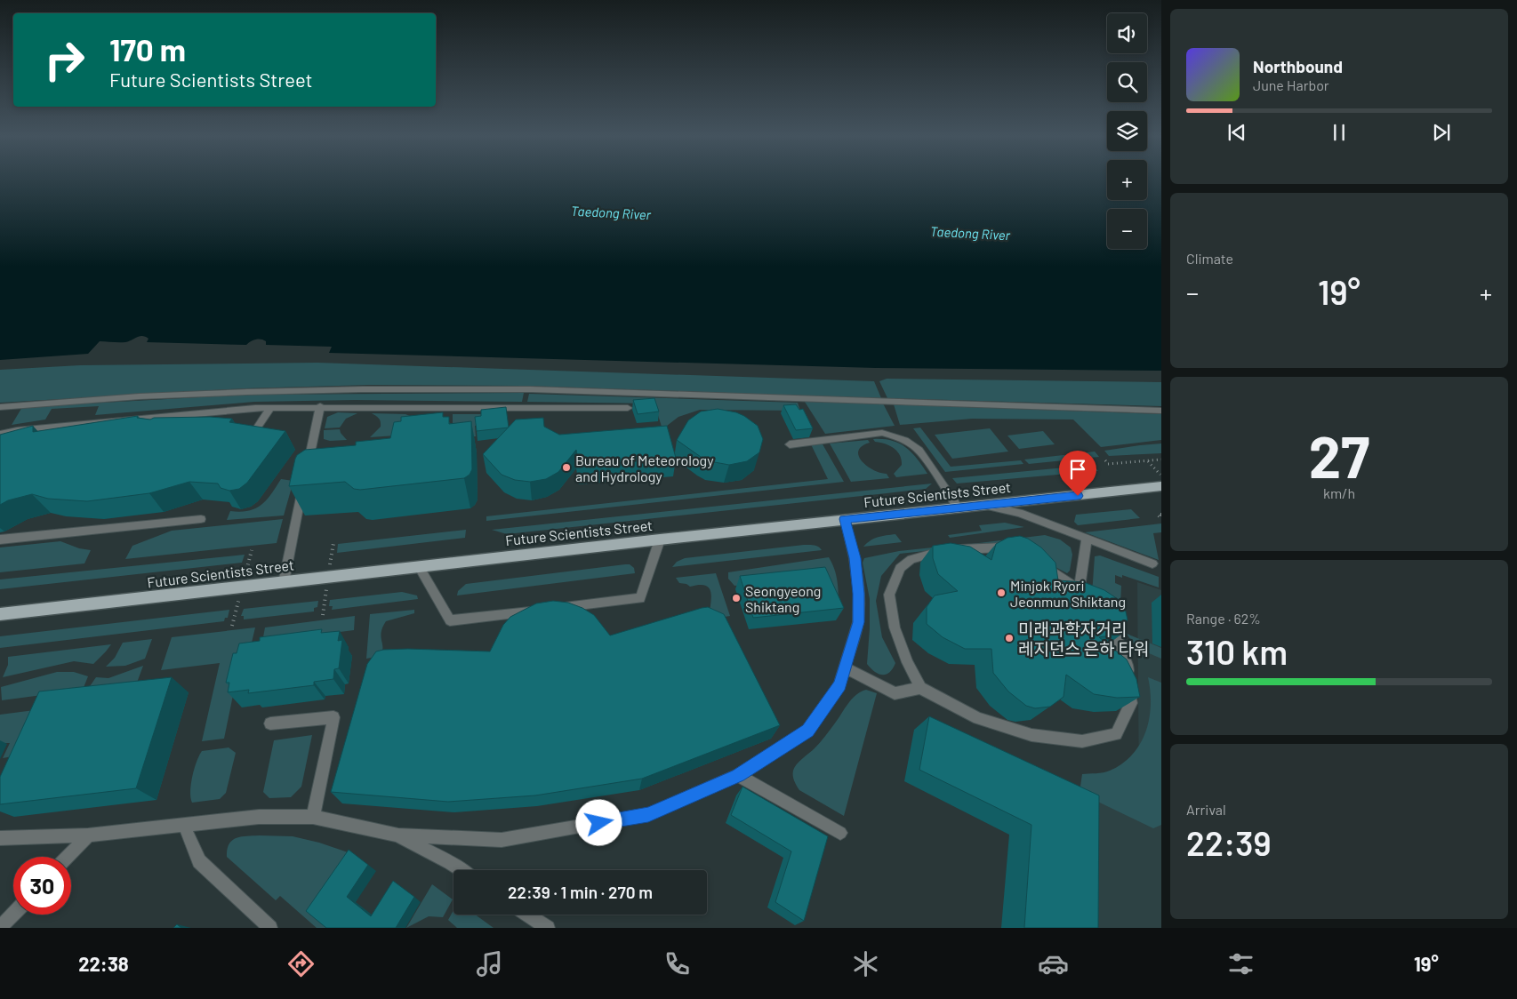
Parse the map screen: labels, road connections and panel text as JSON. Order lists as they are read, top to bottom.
{
  "streets": {
    "main road": ["Future Scientists Street"]
  },
  "water": ["Taedong River"],
  "places": [
    "Bureau of Meteorology and Hydrology",
    "Minjok Ryori Jeonmun Shiktang",
    "Seongyeong Shiktang",
    "미래과학자거리 레지던스 은하 타워"
  ],
  "page": {
    "map_buttons": ["+", "−"],
    "turn": ["170 m", "Future Scientists Street"],
    "song": ["Northbound", "June Harbor"],
    "tile": [
      "Climate",
      ["27", "km/h"],
      ["Range · 62%", "310 km"],
      ["Arrival", "22:39"]
    ],
    "heat": ["−", "19°", "+"],
    "limit": "30",
    "trip": "22:39 · 1 min · 270 m",
    "tabs": ["22:38", "19°"]
  }
}
